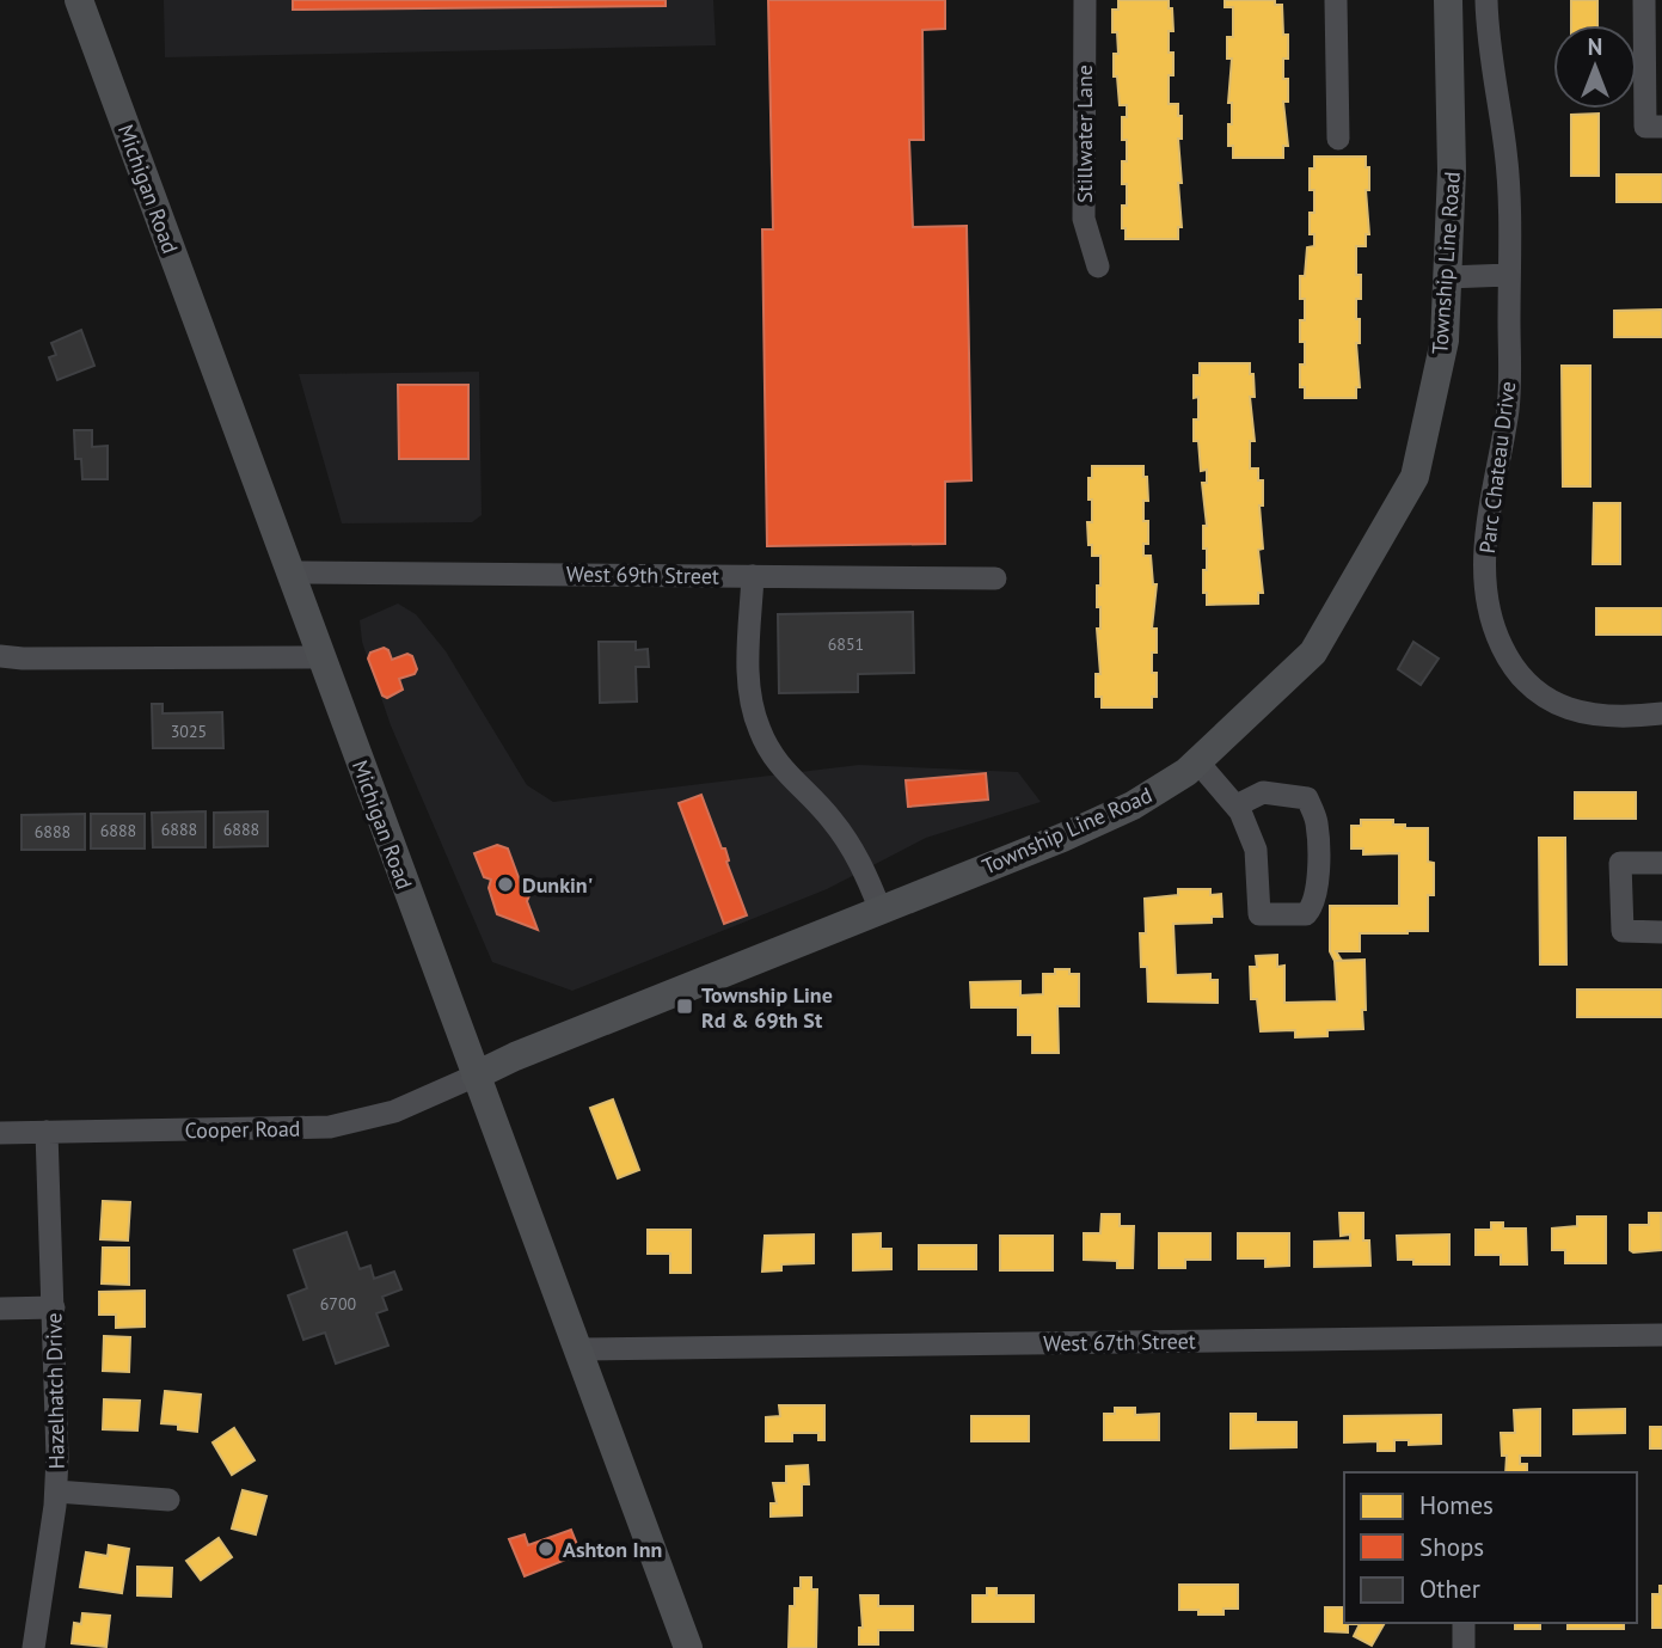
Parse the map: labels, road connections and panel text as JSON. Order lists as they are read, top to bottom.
{
  "streets": {
    "main road": ["Michigan Road", "Township Line Road"],
    "street": [
      "Stillwater Lane",
      "Parc Chateau Drive",
      "West 69th Street",
      "Cooper Road",
      "West 67th Street",
      "Hazelhatch Drive"
    ]
  },
  "crossings": [
    ["Michigan Road", "Township Line Road"],
    ["Michigan Road", "West 69th Street"],
    ["Michigan Road", "Cooper Road"],
    ["Michigan Road", "West 67th Street"],
    ["Township Line Road", "Cooper Road"],
    ["Cooper Road", "Hazelhatch Drive"]
  ],
  "places": {
    "other": ["Dunkin'", "Ashton Inn"],
    "transit": ["Township Line Rd & 69th St"]
  },
  "house_numbers": [
    "6851",
    "3025",
    "6888",
    "6888",
    "6888",
    "6888",
    "6700"
  ],
  "legend": ["Homes", "Shops", "Other"],
  "north": "top"
}
